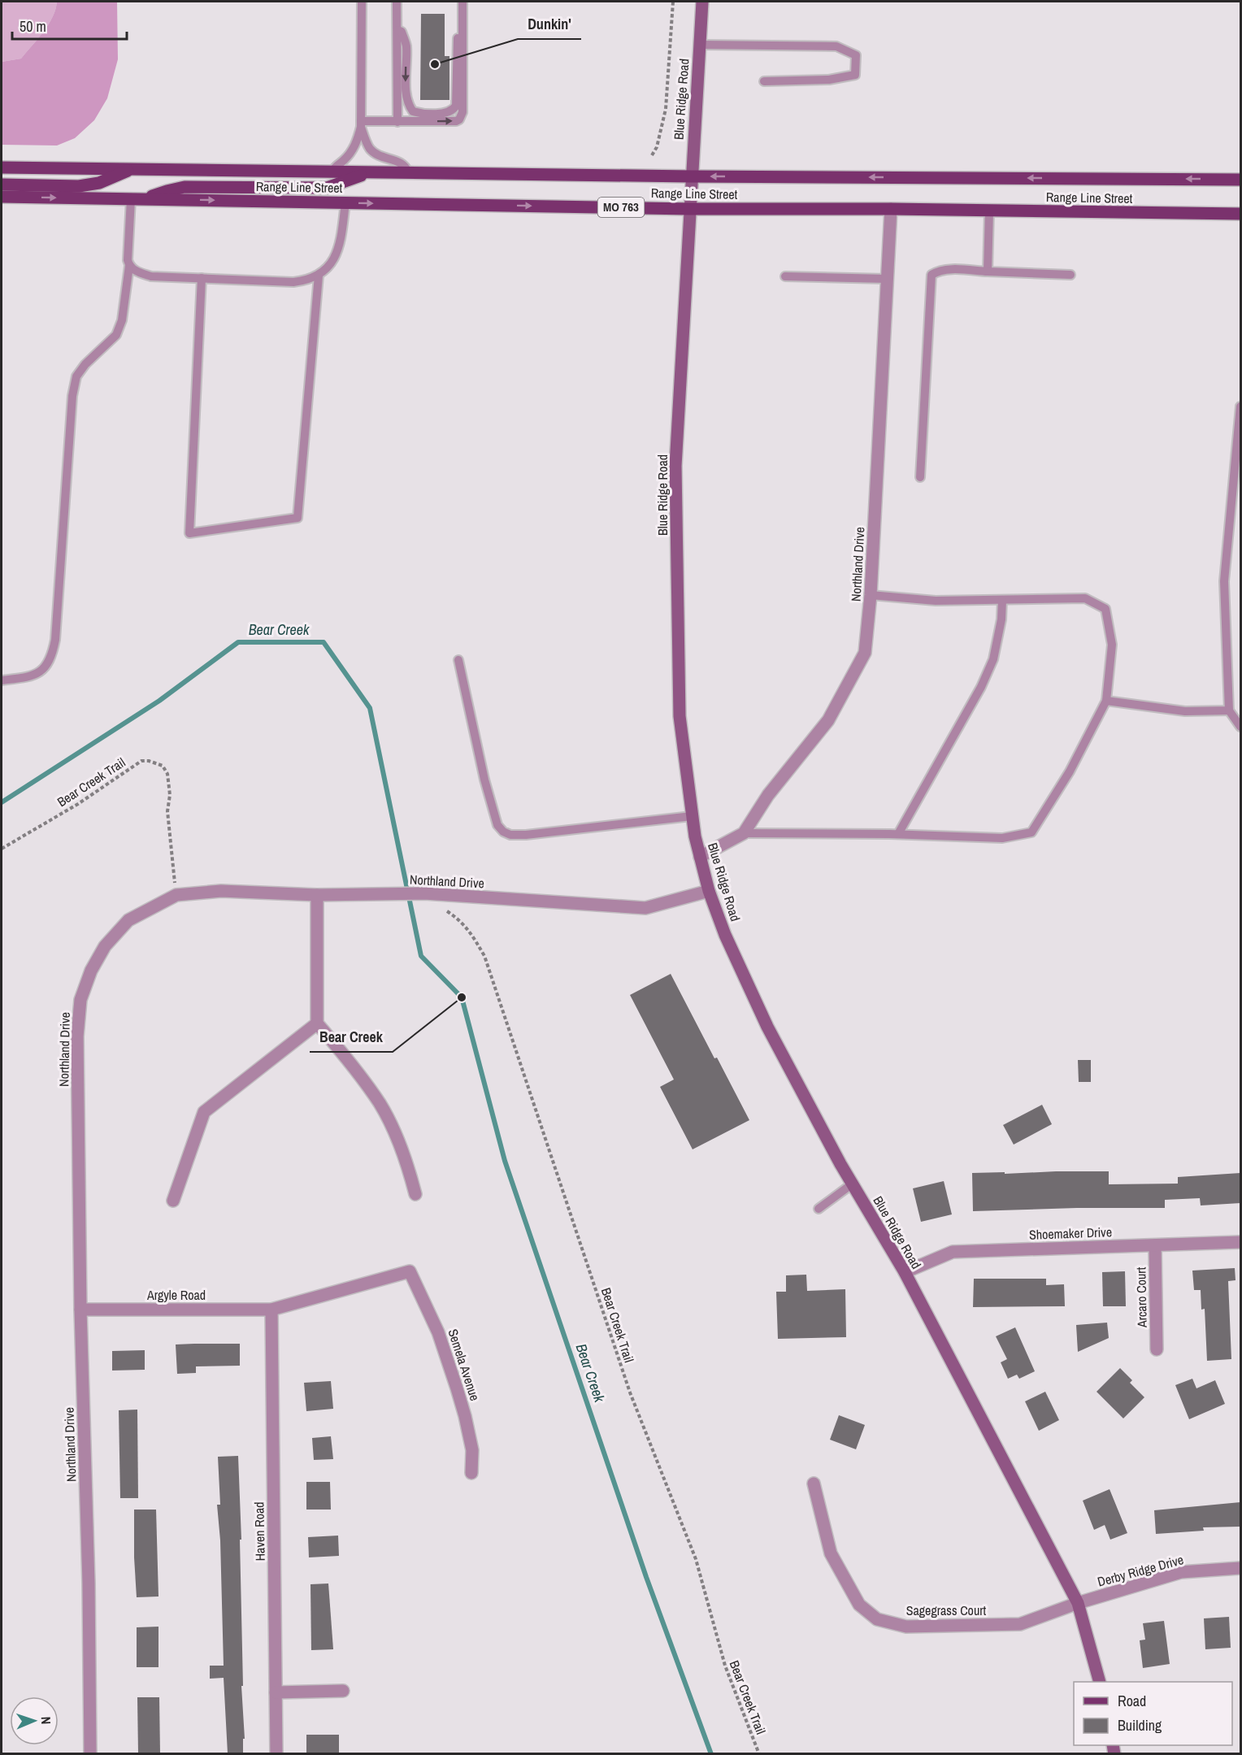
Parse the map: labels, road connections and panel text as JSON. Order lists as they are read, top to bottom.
{
  "streets": {
    "main road": ["Range Line Street", "MO 763"],
    "street": [
      "Blue Ridge Road",
      "Northland Drive",
      "Shoemaker Drive",
      "Argyle Road",
      "Arcaro Court",
      "Semela Avenue",
      "Haven Road",
      "Derby Ridge Drive",
      "Sagegrass Court"
    ],
    "path": ["Bear Creek Trail"]
  },
  "crossings": [
    ["Blue Ridge Road", "Range Line Street"],
    ["Blue Ridge Road", "Northland Drive"],
    ["Blue Ridge Road", "Shoemaker Drive"],
    ["Blue Ridge Road", "Derby Ridge Drive"],
    ["Blue Ridge Road", "Sagegrass Court"],
    ["Range Line Street", "Northland Drive"],
    ["Northland Drive", "Argyle Road"],
    ["Shoemaker Drive", "Arcaro Court"],
    ["Argyle Road", "Semela Avenue"],
    ["Argyle Road", "Haven Road"],
    ["Derby Ridge Drive", "Sagegrass Court"]
  ],
  "water": ["Bear Creek"],
  "places": ["Dunkin'", "Bear Creek"],
  "legend": ["Road", "Building"],
  "scale_bar": "50 m",
  "north": "right"
}
